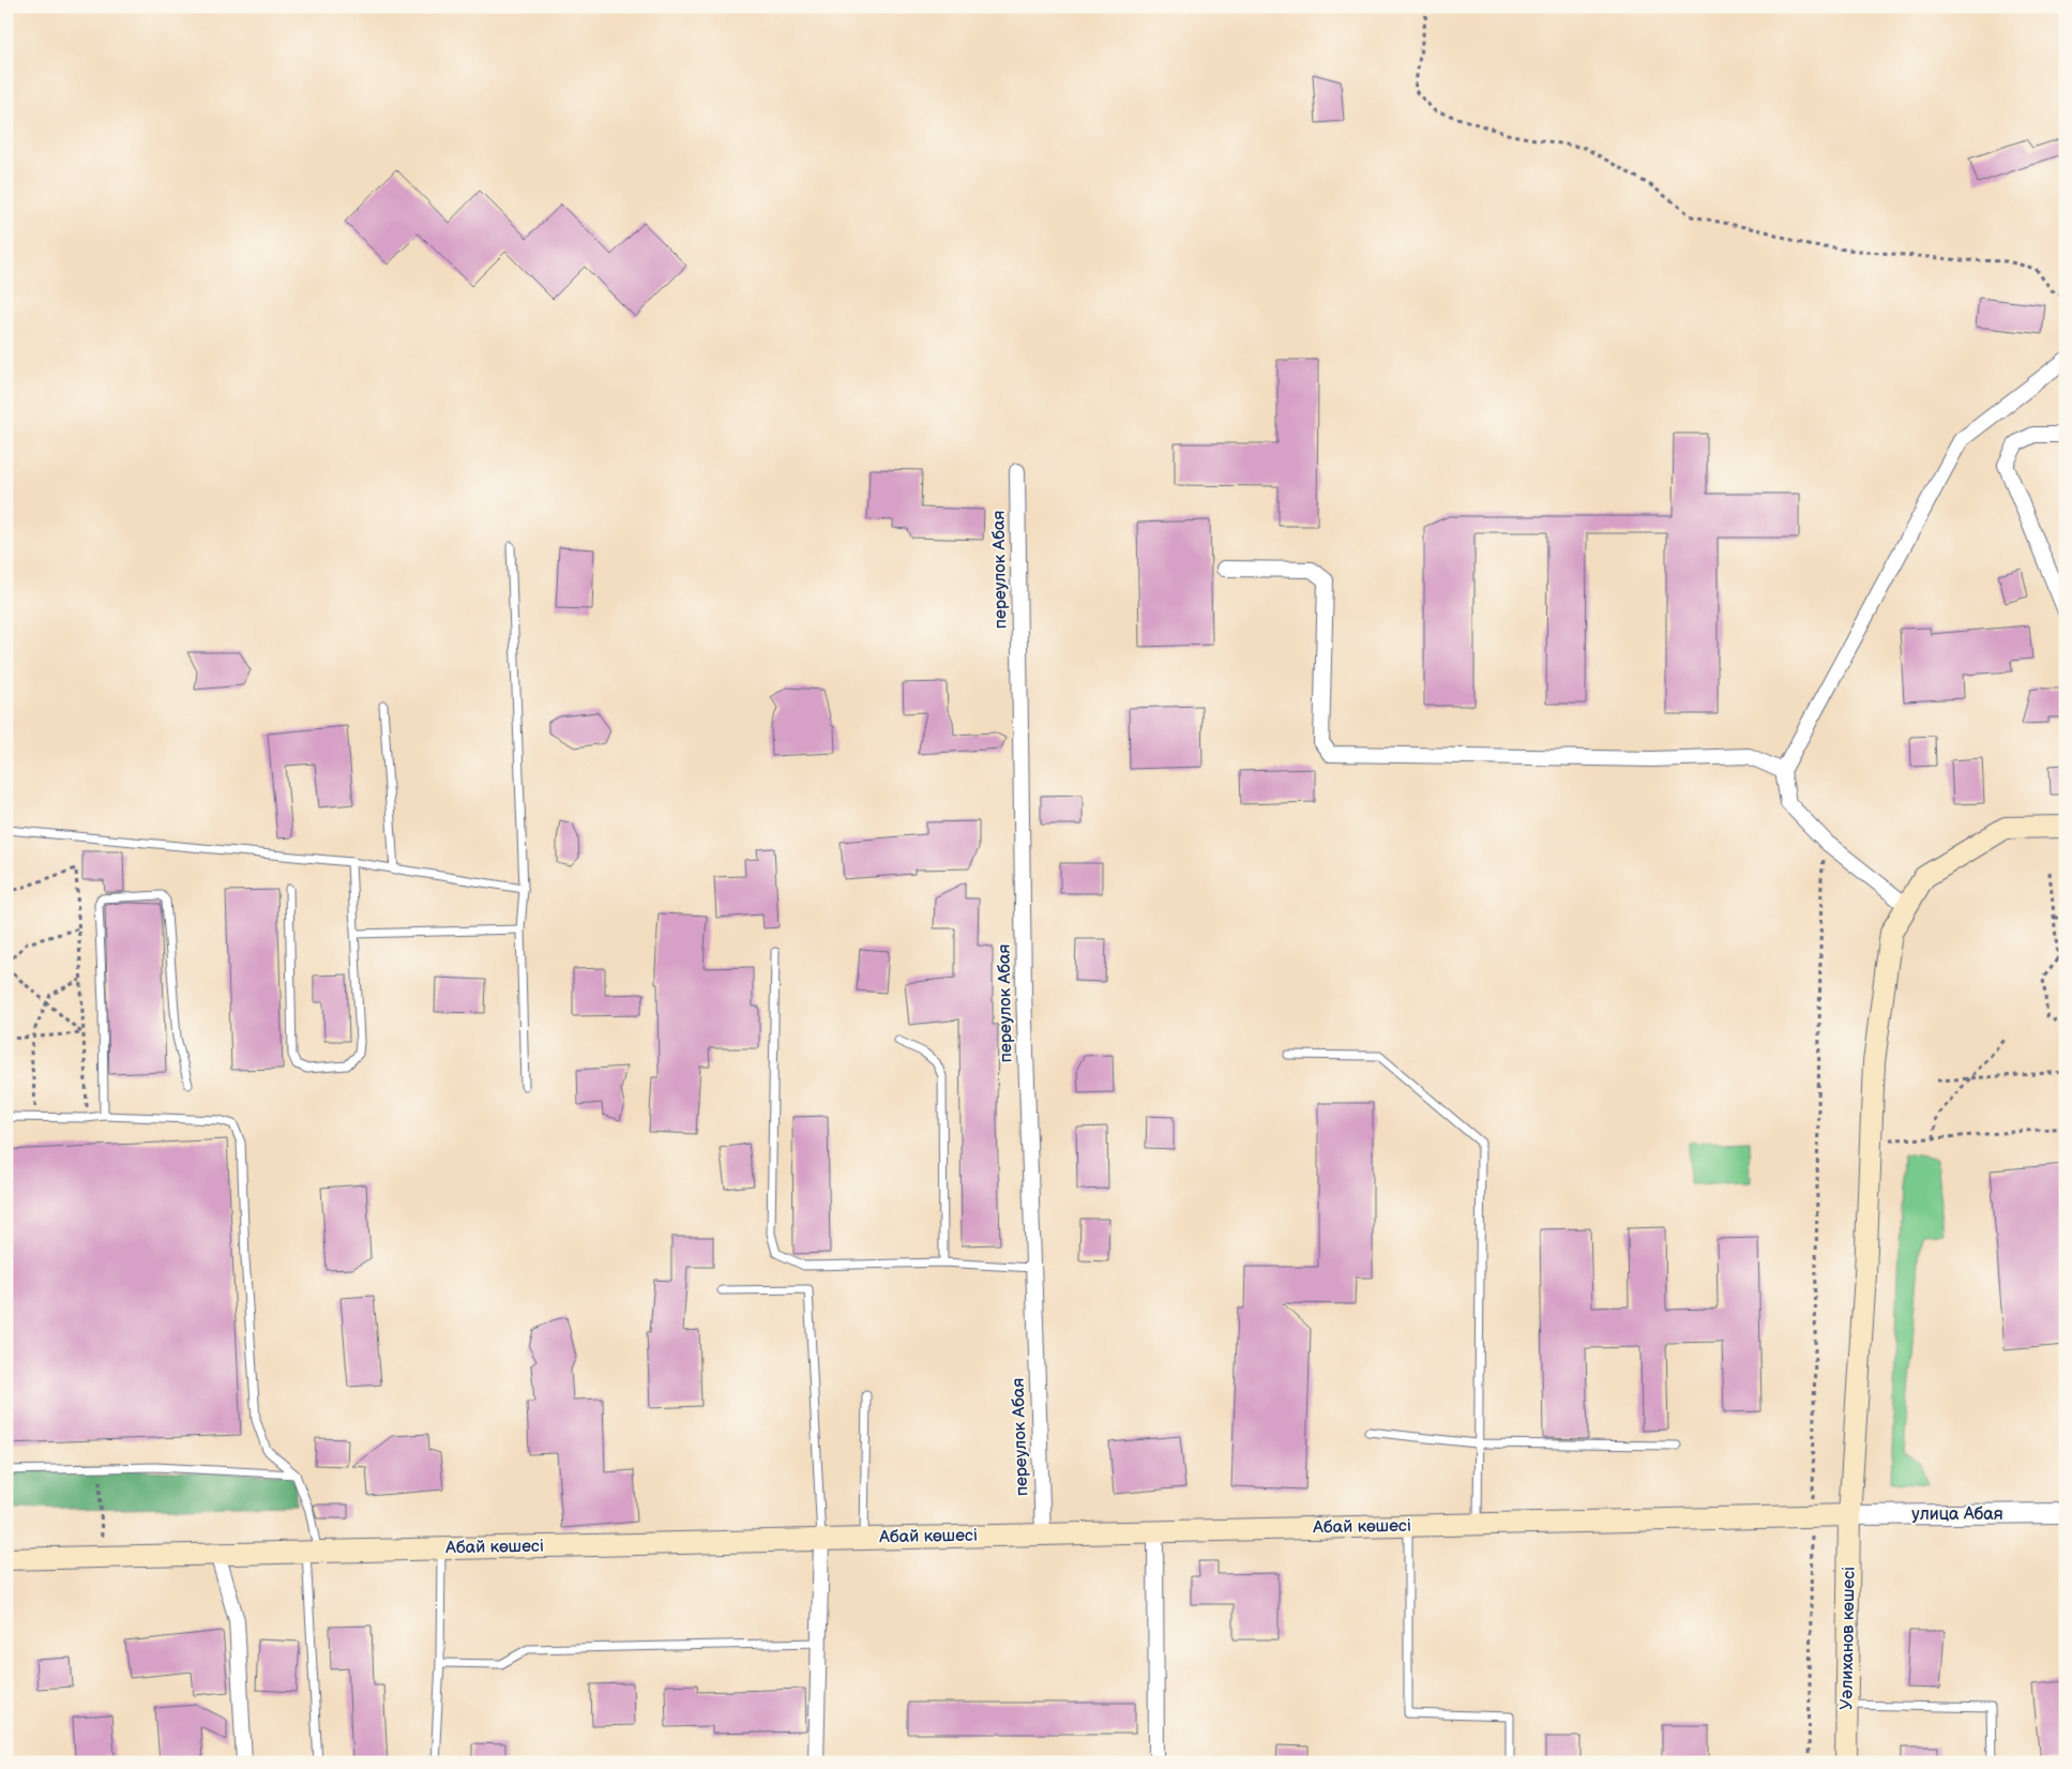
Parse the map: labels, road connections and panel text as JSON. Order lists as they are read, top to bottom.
{
  "streets": {
    "main road": ["Абай көшесі", "Уәлиханов көшесі"],
    "street": ["переулок Абая", "улица Абая"]
  },
  "crossings": [
    ["переулок Абая", "Абай көшесі"],
    ["улица Абая", "Абай көшесі"],
    ["улица Абая", "Уәлиханов көшесі"],
    ["Абай көшесі", "Уәлиханов көшесі"]
  ]
}
